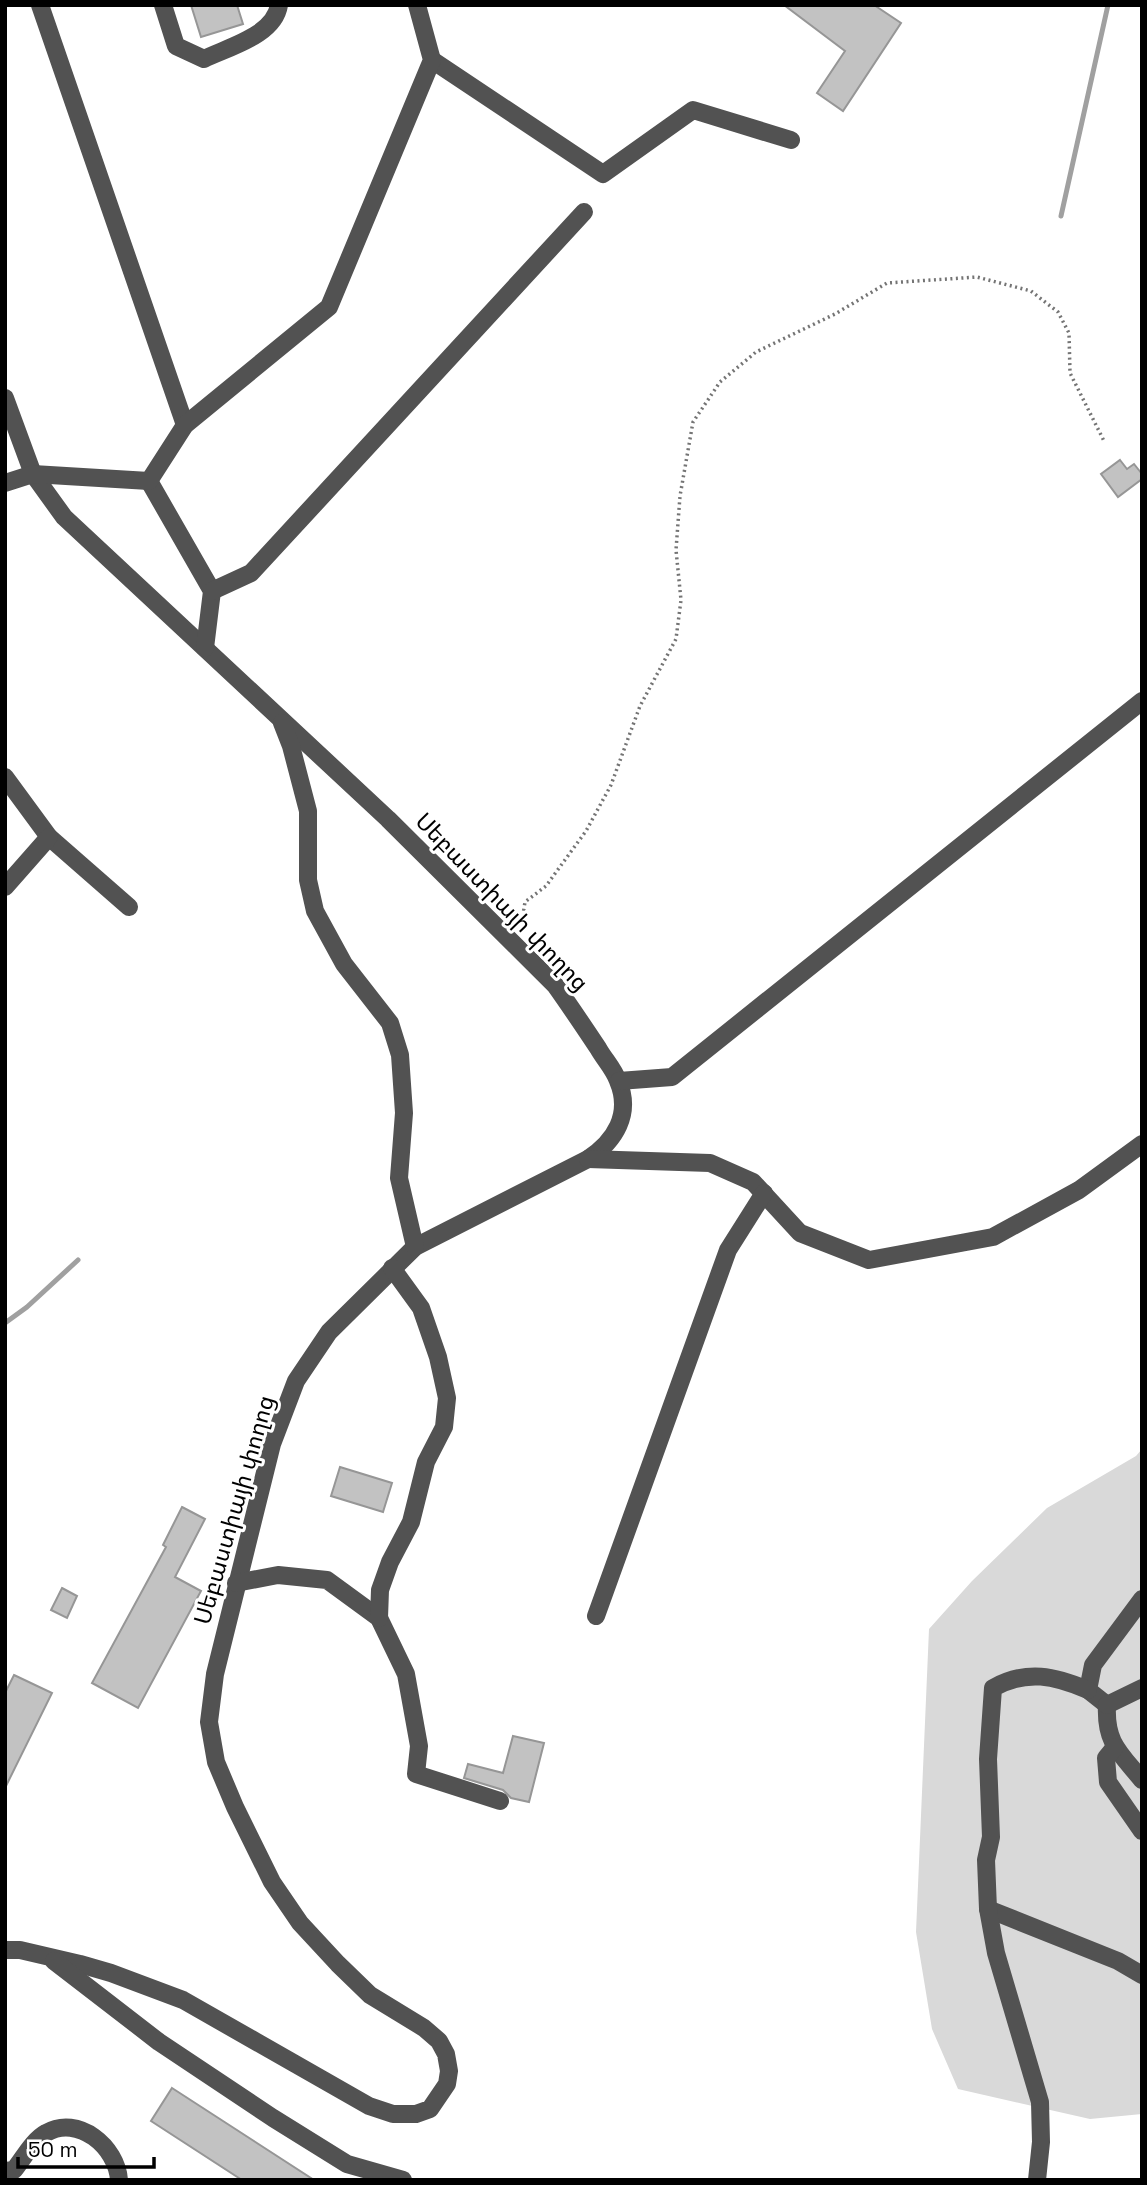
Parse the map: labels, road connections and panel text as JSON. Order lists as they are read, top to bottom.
{
  "streets": {
    "street": ["Սեբաստիայի փողոց"]
  },
  "scale_bar": "50 m"
}
